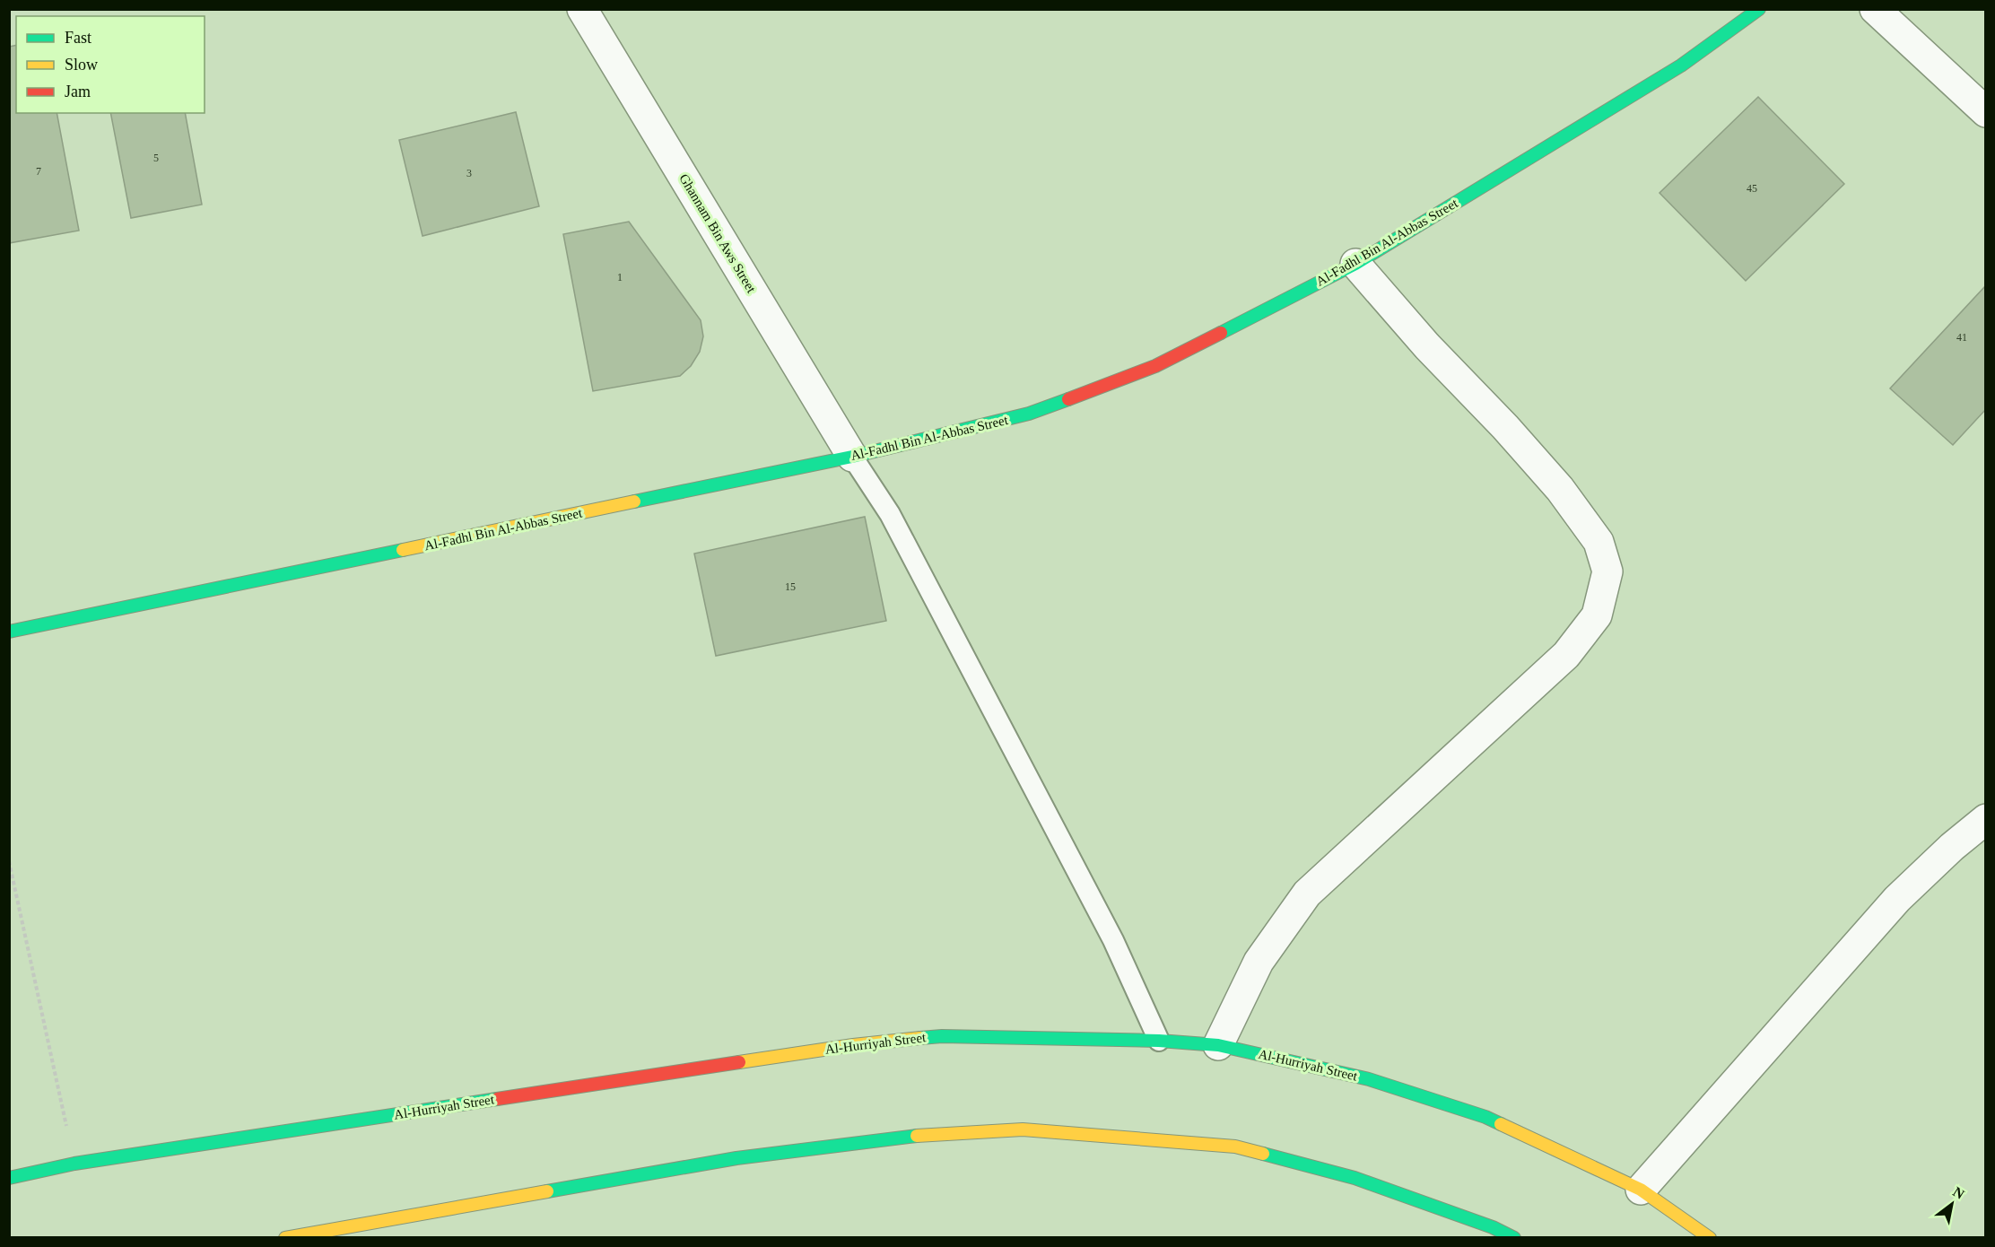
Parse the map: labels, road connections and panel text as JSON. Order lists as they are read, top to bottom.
{
  "streets": {
    "main road": ["Al-Fadhl Bin Al-Abbas Street", "Al-Hurriyah Street"],
    "street": ["Ghannam Bin Aws Street"]
  },
  "crossings": [
    ["Ghannam Bin Aws Street", "Al-Fadhl Bin Al-Abbas Street"]
  ],
  "house_numbers": [
    "5",
    "7",
    "3",
    "45",
    "1",
    "41",
    "15"
  ],
  "legend": ["Fast", "Slow", "Jam"],
  "north": "top right"
}
